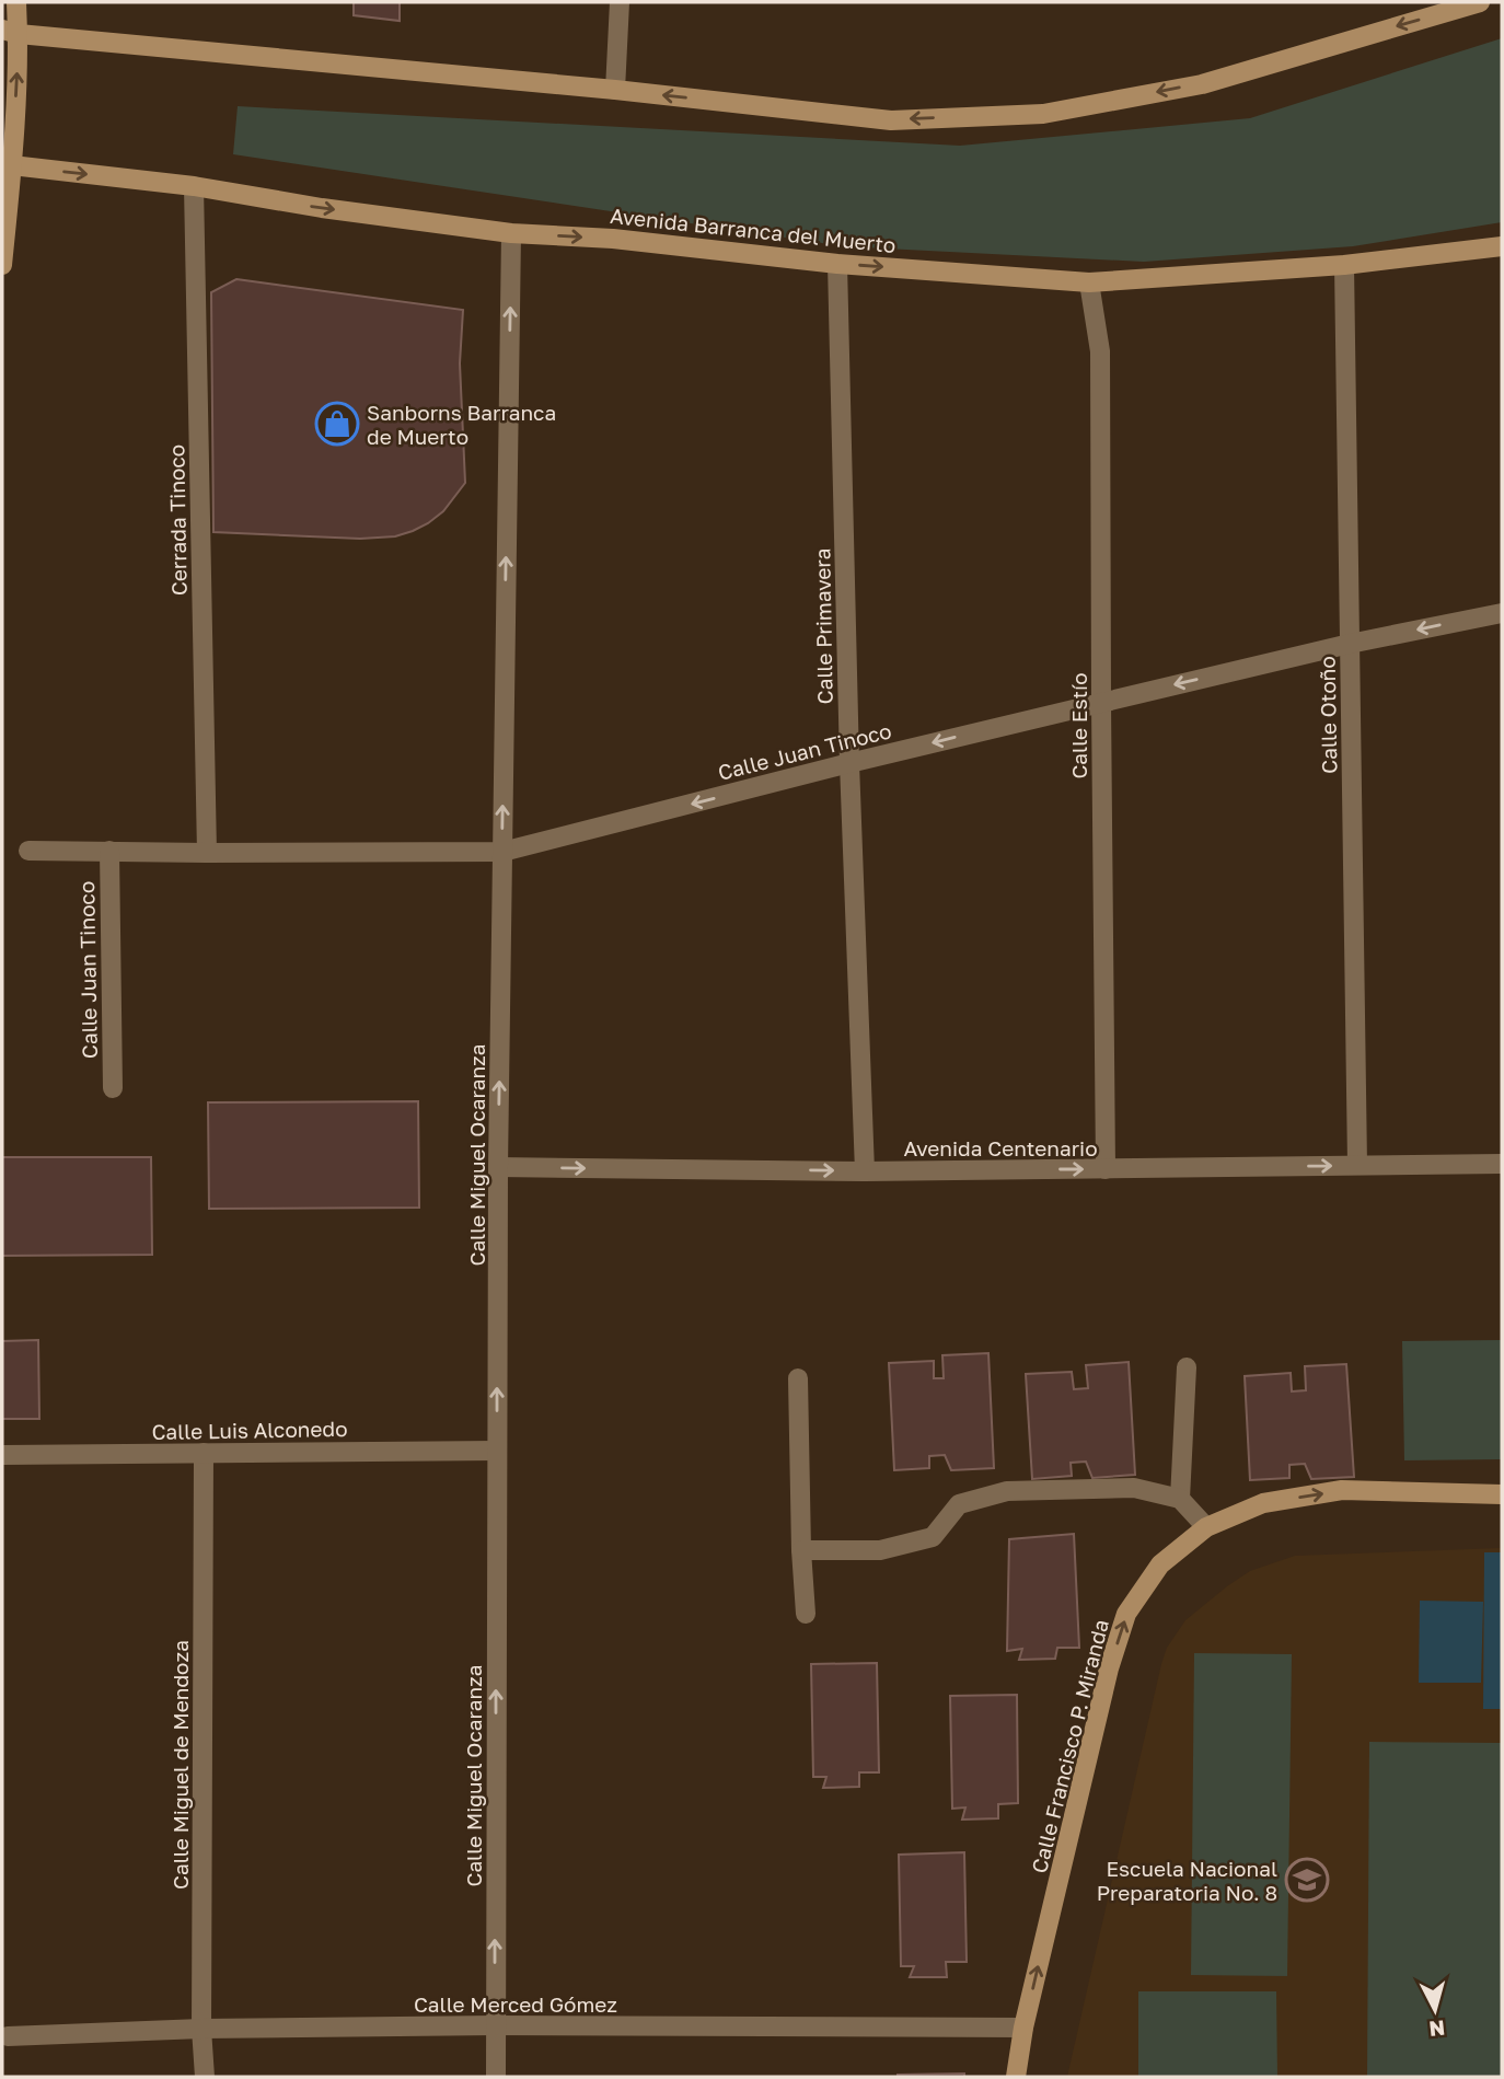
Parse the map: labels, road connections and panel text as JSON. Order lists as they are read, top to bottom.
{
  "streets": {
    "main road": ["Avenida Barranca del Muerto", "Calle Francisco P. Miranda"],
    "street": [
      "Cerrada Tinoco",
      "Calle Primavera",
      "Calle Otoño",
      "Calle Estío",
      "Calle Juan Tinoco",
      "Avenida Centenario",
      "Calle Miguel Ocaranza",
      "Calle Luis Alconedo",
      "Calle Miguel de Mendoza",
      "Calle Merced Gómez"
    ]
  },
  "crossings": [
    ["Avenida Barranca del Muerto", "Cerrada Tinoco"],
    ["Avenida Barranca del Muerto", "Calle Primavera"],
    ["Avenida Barranca del Muerto", "Calle Otoño"],
    ["Avenida Barranca del Muerto", "Calle Estío"],
    ["Avenida Barranca del Muerto", "Calle Miguel Ocaranza"],
    ["Cerrada Tinoco", "Calle Juan Tinoco"],
    ["Calle Primavera", "Calle Juan Tinoco"],
    ["Calle Primavera", "Avenida Centenario"],
    ["Calle Otoño", "Calle Juan Tinoco"],
    ["Calle Otoño", "Avenida Centenario"],
    ["Calle Estío", "Calle Juan Tinoco"],
    ["Calle Estío", "Avenida Centenario"],
    ["Calle Juan Tinoco", "Calle Miguel Ocaranza"],
    ["Avenida Centenario", "Calle Miguel Ocaranza"],
    ["Calle Miguel Ocaranza", "Calle Luis Alconedo"],
    ["Calle Miguel Ocaranza", "Calle Merced Gómez"],
    ["Calle Luis Alconedo", "Calle Miguel de Mendoza"],
    ["Calle Francisco P. Miranda", "Calle Merced Gómez"],
    ["Calle Miguel de Mendoza", "Calle Merced Gómez"]
  ],
  "one_way": [
    "Calle Juan Tinoco",
    "Avenida Centenario",
    "Calle Miguel Ocaranza",
    "Calle Francisco P. Miranda"
  ],
  "places": {
    "shop": ["Sanborns Barranca de Muerto"],
    "school or university": ["Escuela Nacional Preparatoria No. 8"]
  },
  "north": "bottom"
}
